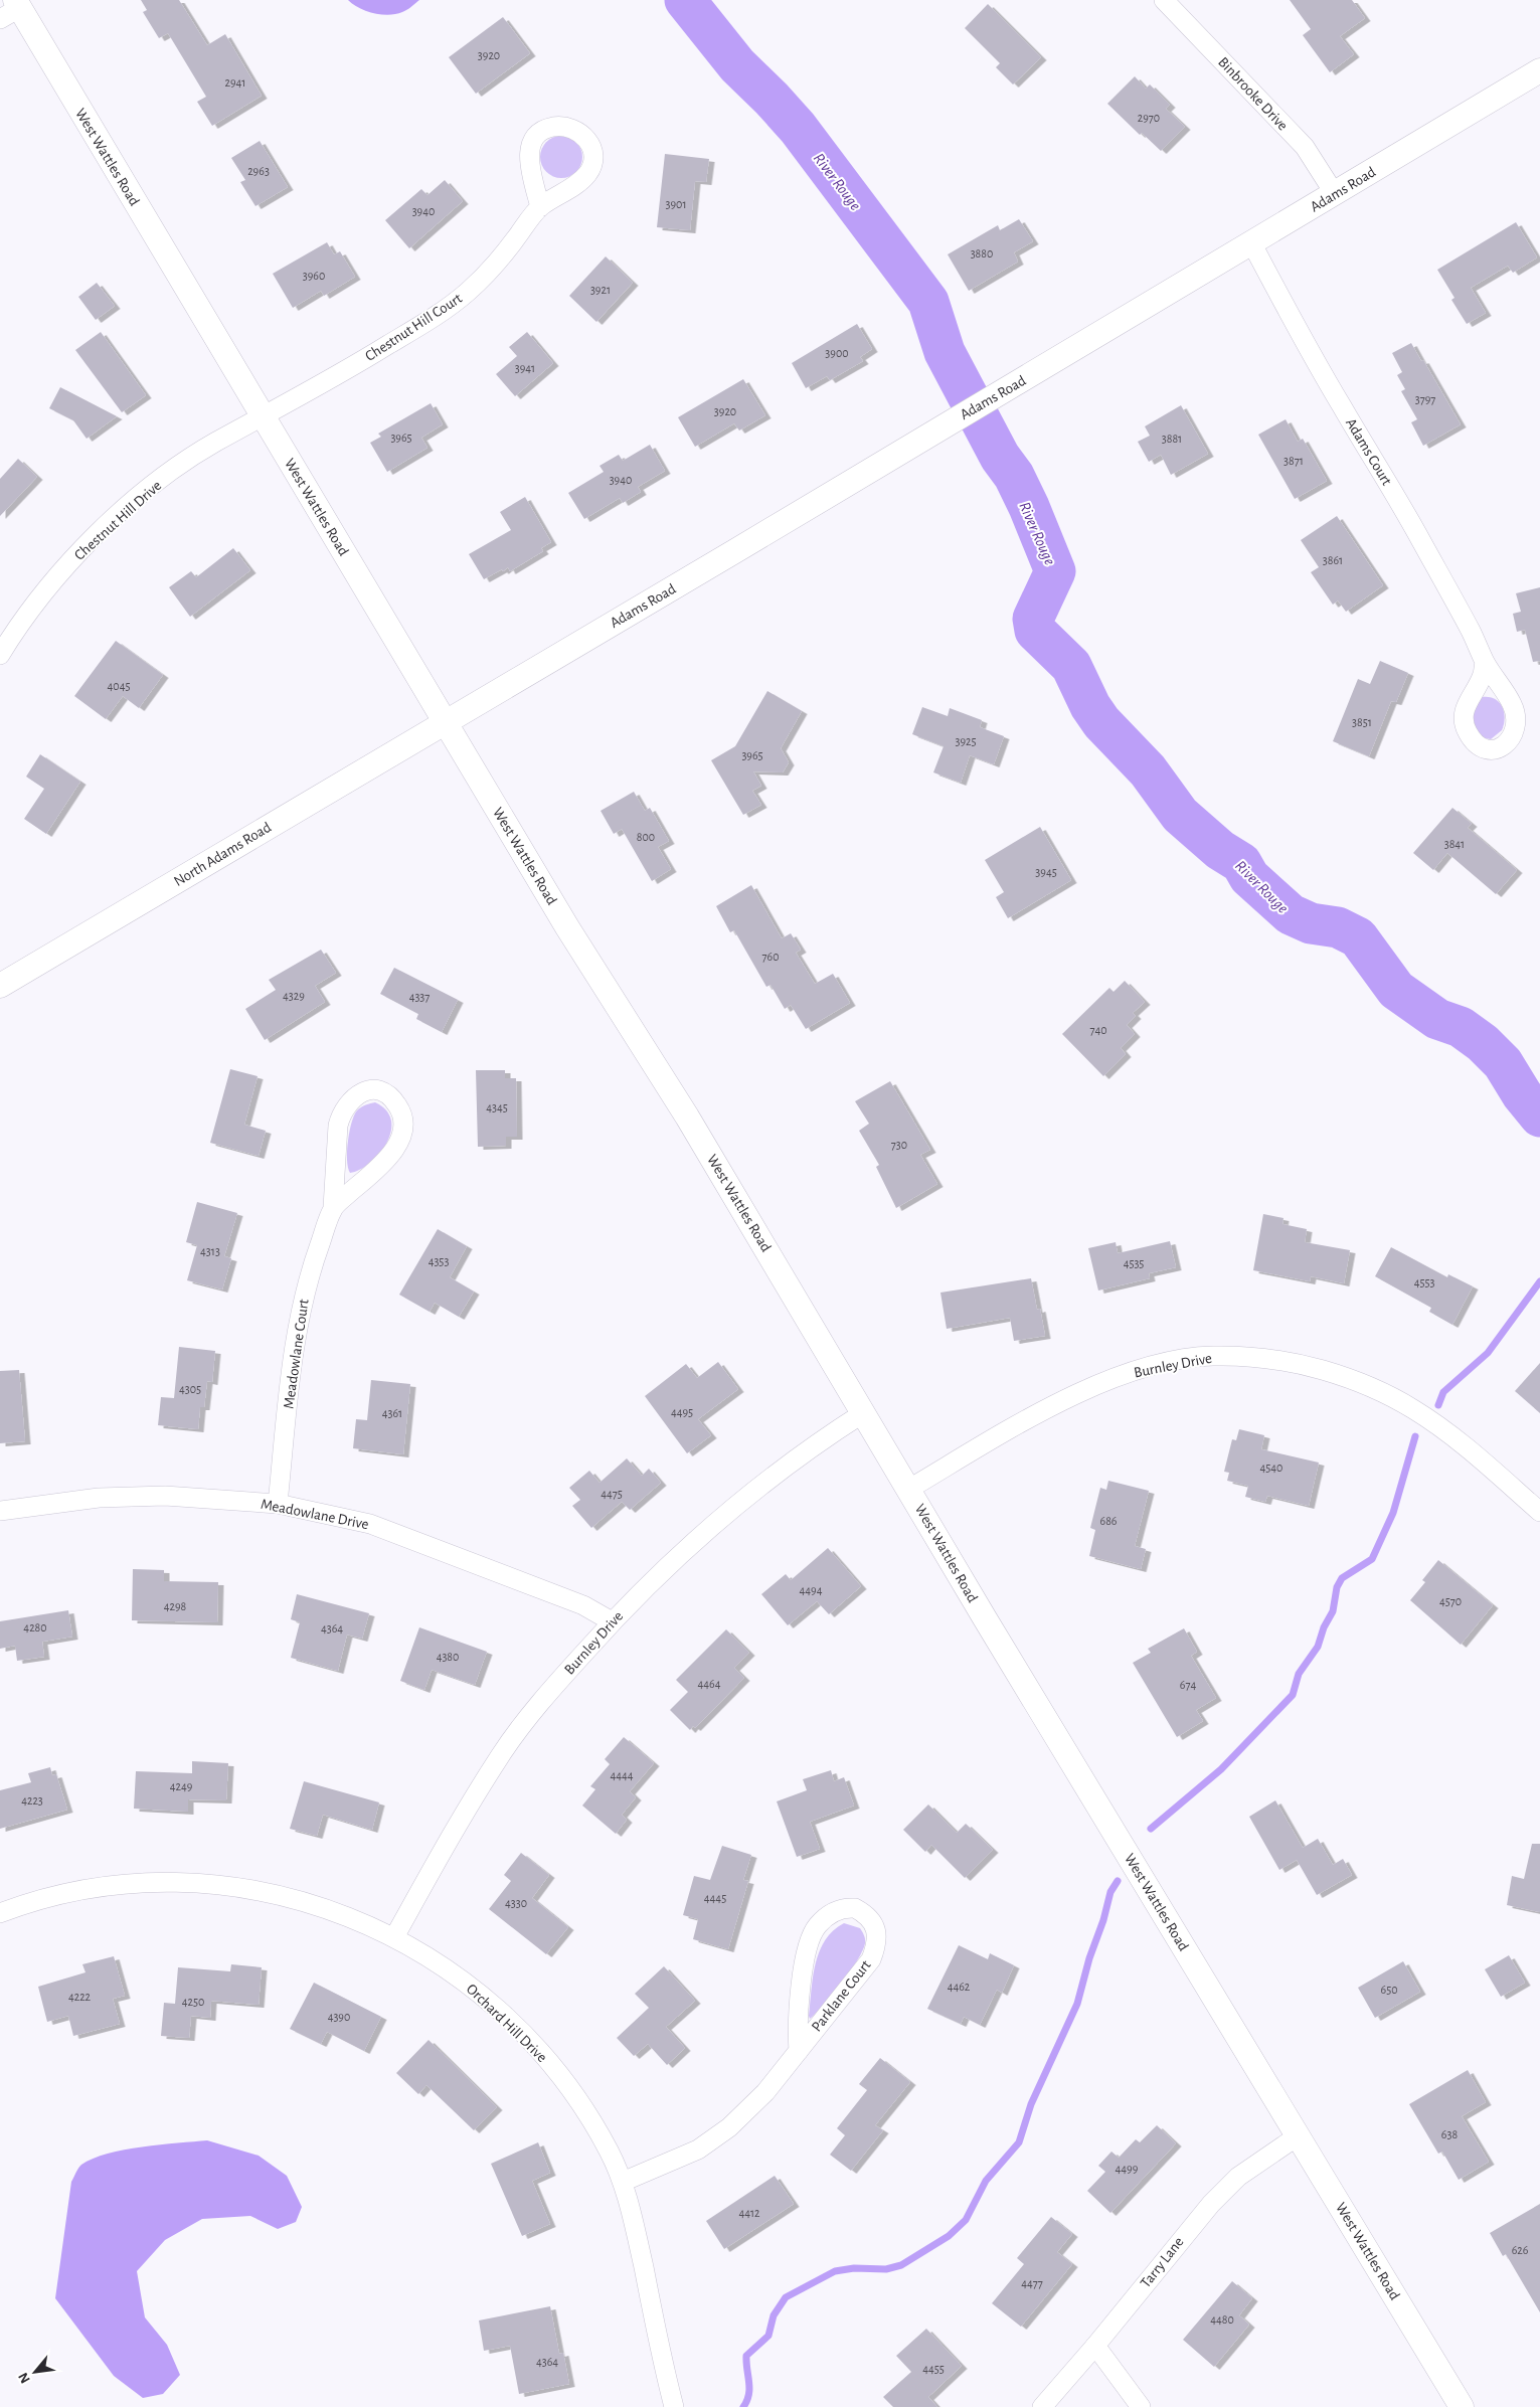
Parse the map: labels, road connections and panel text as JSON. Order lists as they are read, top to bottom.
{
  "streets": {
    "street": [
      "Binbrooke Drive",
      "West Wattles Road",
      "Adams Road",
      "Chestnut Hill Court",
      "Adams Court",
      "Chestnut Hill Drive",
      "North Adams Road",
      "Meadowlane Court",
      "Burnley Drive",
      "Meadowlane Drive",
      "Parklane Court",
      "Orchard Hill Drive",
      "Tarry Lane"
    ]
  },
  "crossings": [
    ["Binbrooke Drive", "Adams Road"],
    ["West Wattles Road", "Adams Road"],
    ["West Wattles Road", "Chestnut Hill Court"],
    ["West Wattles Road", "Chestnut Hill Drive"],
    ["West Wattles Road", "North Adams Road"],
    ["West Wattles Road", "Burnley Drive"],
    ["West Wattles Road", "Tarry Lane"],
    ["Adams Road", "Adams Court"],
    ["Adams Road", "North Adams Road"],
    ["Chestnut Hill Court", "Chestnut Hill Drive"],
    ["Meadowlane Court", "Meadowlane Drive"],
    ["Burnley Drive", "Meadowlane Drive"],
    ["Burnley Drive", "Orchard Hill Drive"],
    ["Parklane Court", "Orchard Hill Drive"]
  ],
  "water": ["River Rouge"],
  "house_numbers": [
    "3920",
    "2941",
    "2970",
    "2963",
    "3901",
    "3940",
    "3880",
    "3960",
    "3921",
    "3900",
    "3941",
    "3797",
    "3920",
    "3965",
    "3881",
    "3871",
    "3940",
    "3861",
    "4045",
    "3851",
    "3925",
    "3965",
    "800",
    "3841",
    "3945",
    "760",
    "4329",
    "4337",
    "740",
    "4345",
    "730",
    "4313",
    "4353",
    "4535",
    "4553",
    "4305",
    "4495",
    "4361",
    "4540",
    "4475",
    "686",
    "4494",
    "4570",
    "4298",
    "4280",
    "4364",
    "4380",
    "4464",
    "674",
    "4444",
    "4249",
    "4223",
    "4445",
    "4330",
    "4462",
    "650",
    "4222",
    "4250",
    "4390",
    "638",
    "4499",
    "4412",
    "626",
    "4477",
    "4480",
    "4364",
    "4455"
  ],
  "north": "bottom left"
}
